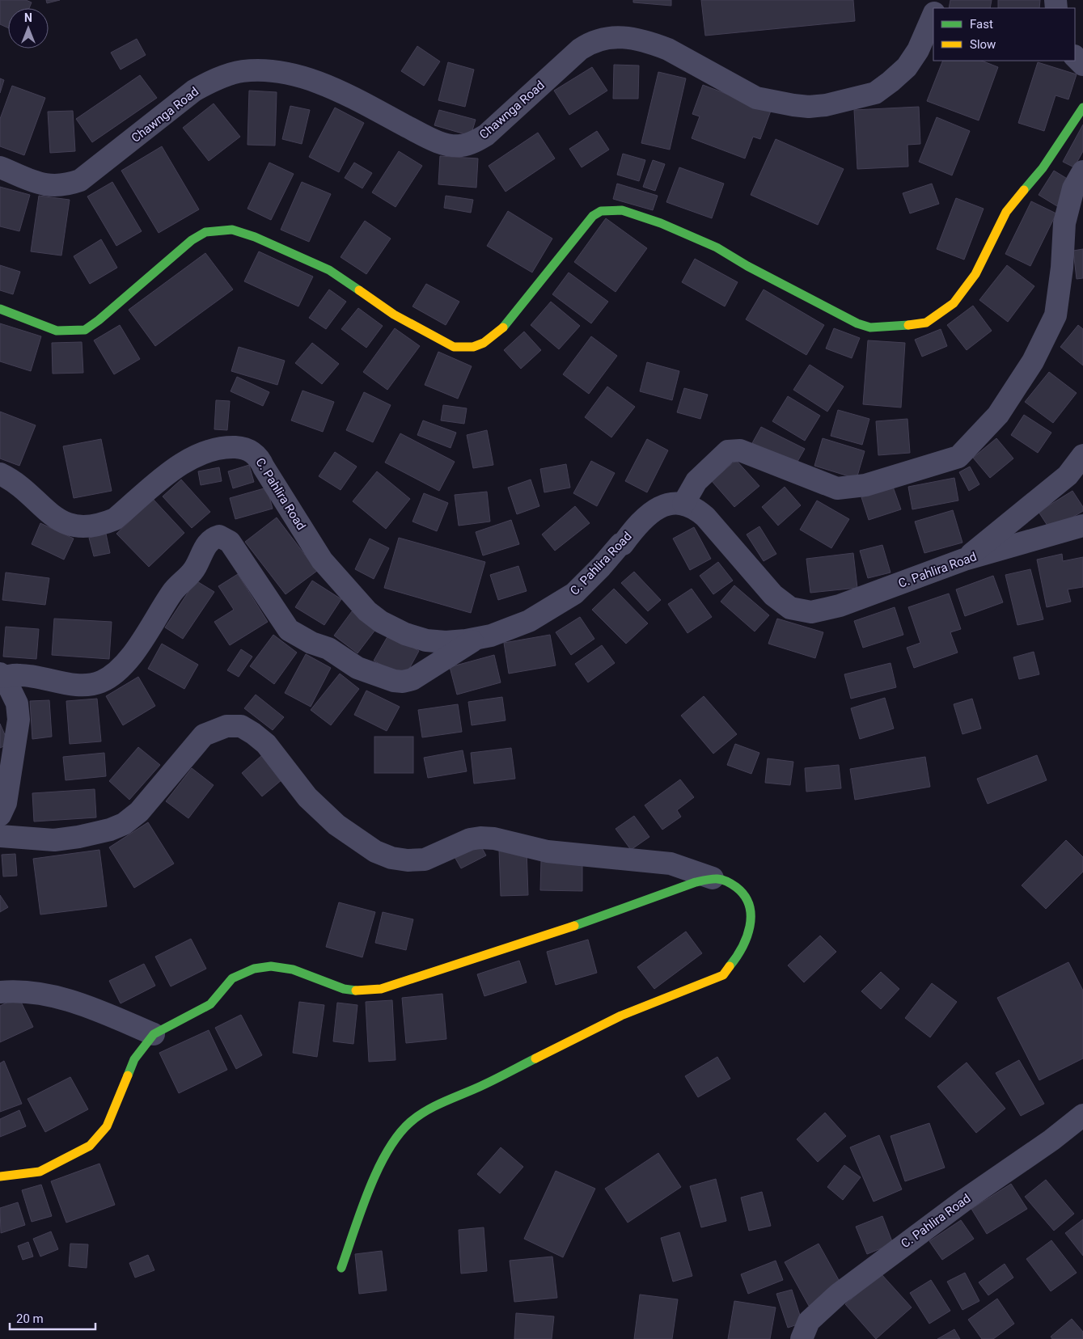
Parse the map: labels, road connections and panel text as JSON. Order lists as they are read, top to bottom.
{
  "streets": {
    "street": ["Chawnga Road", "C. Pahlira Road"]
  },
  "legend": ["Fast", "Slow"],
  "scale_bar": "20 m",
  "north": "top"
}
